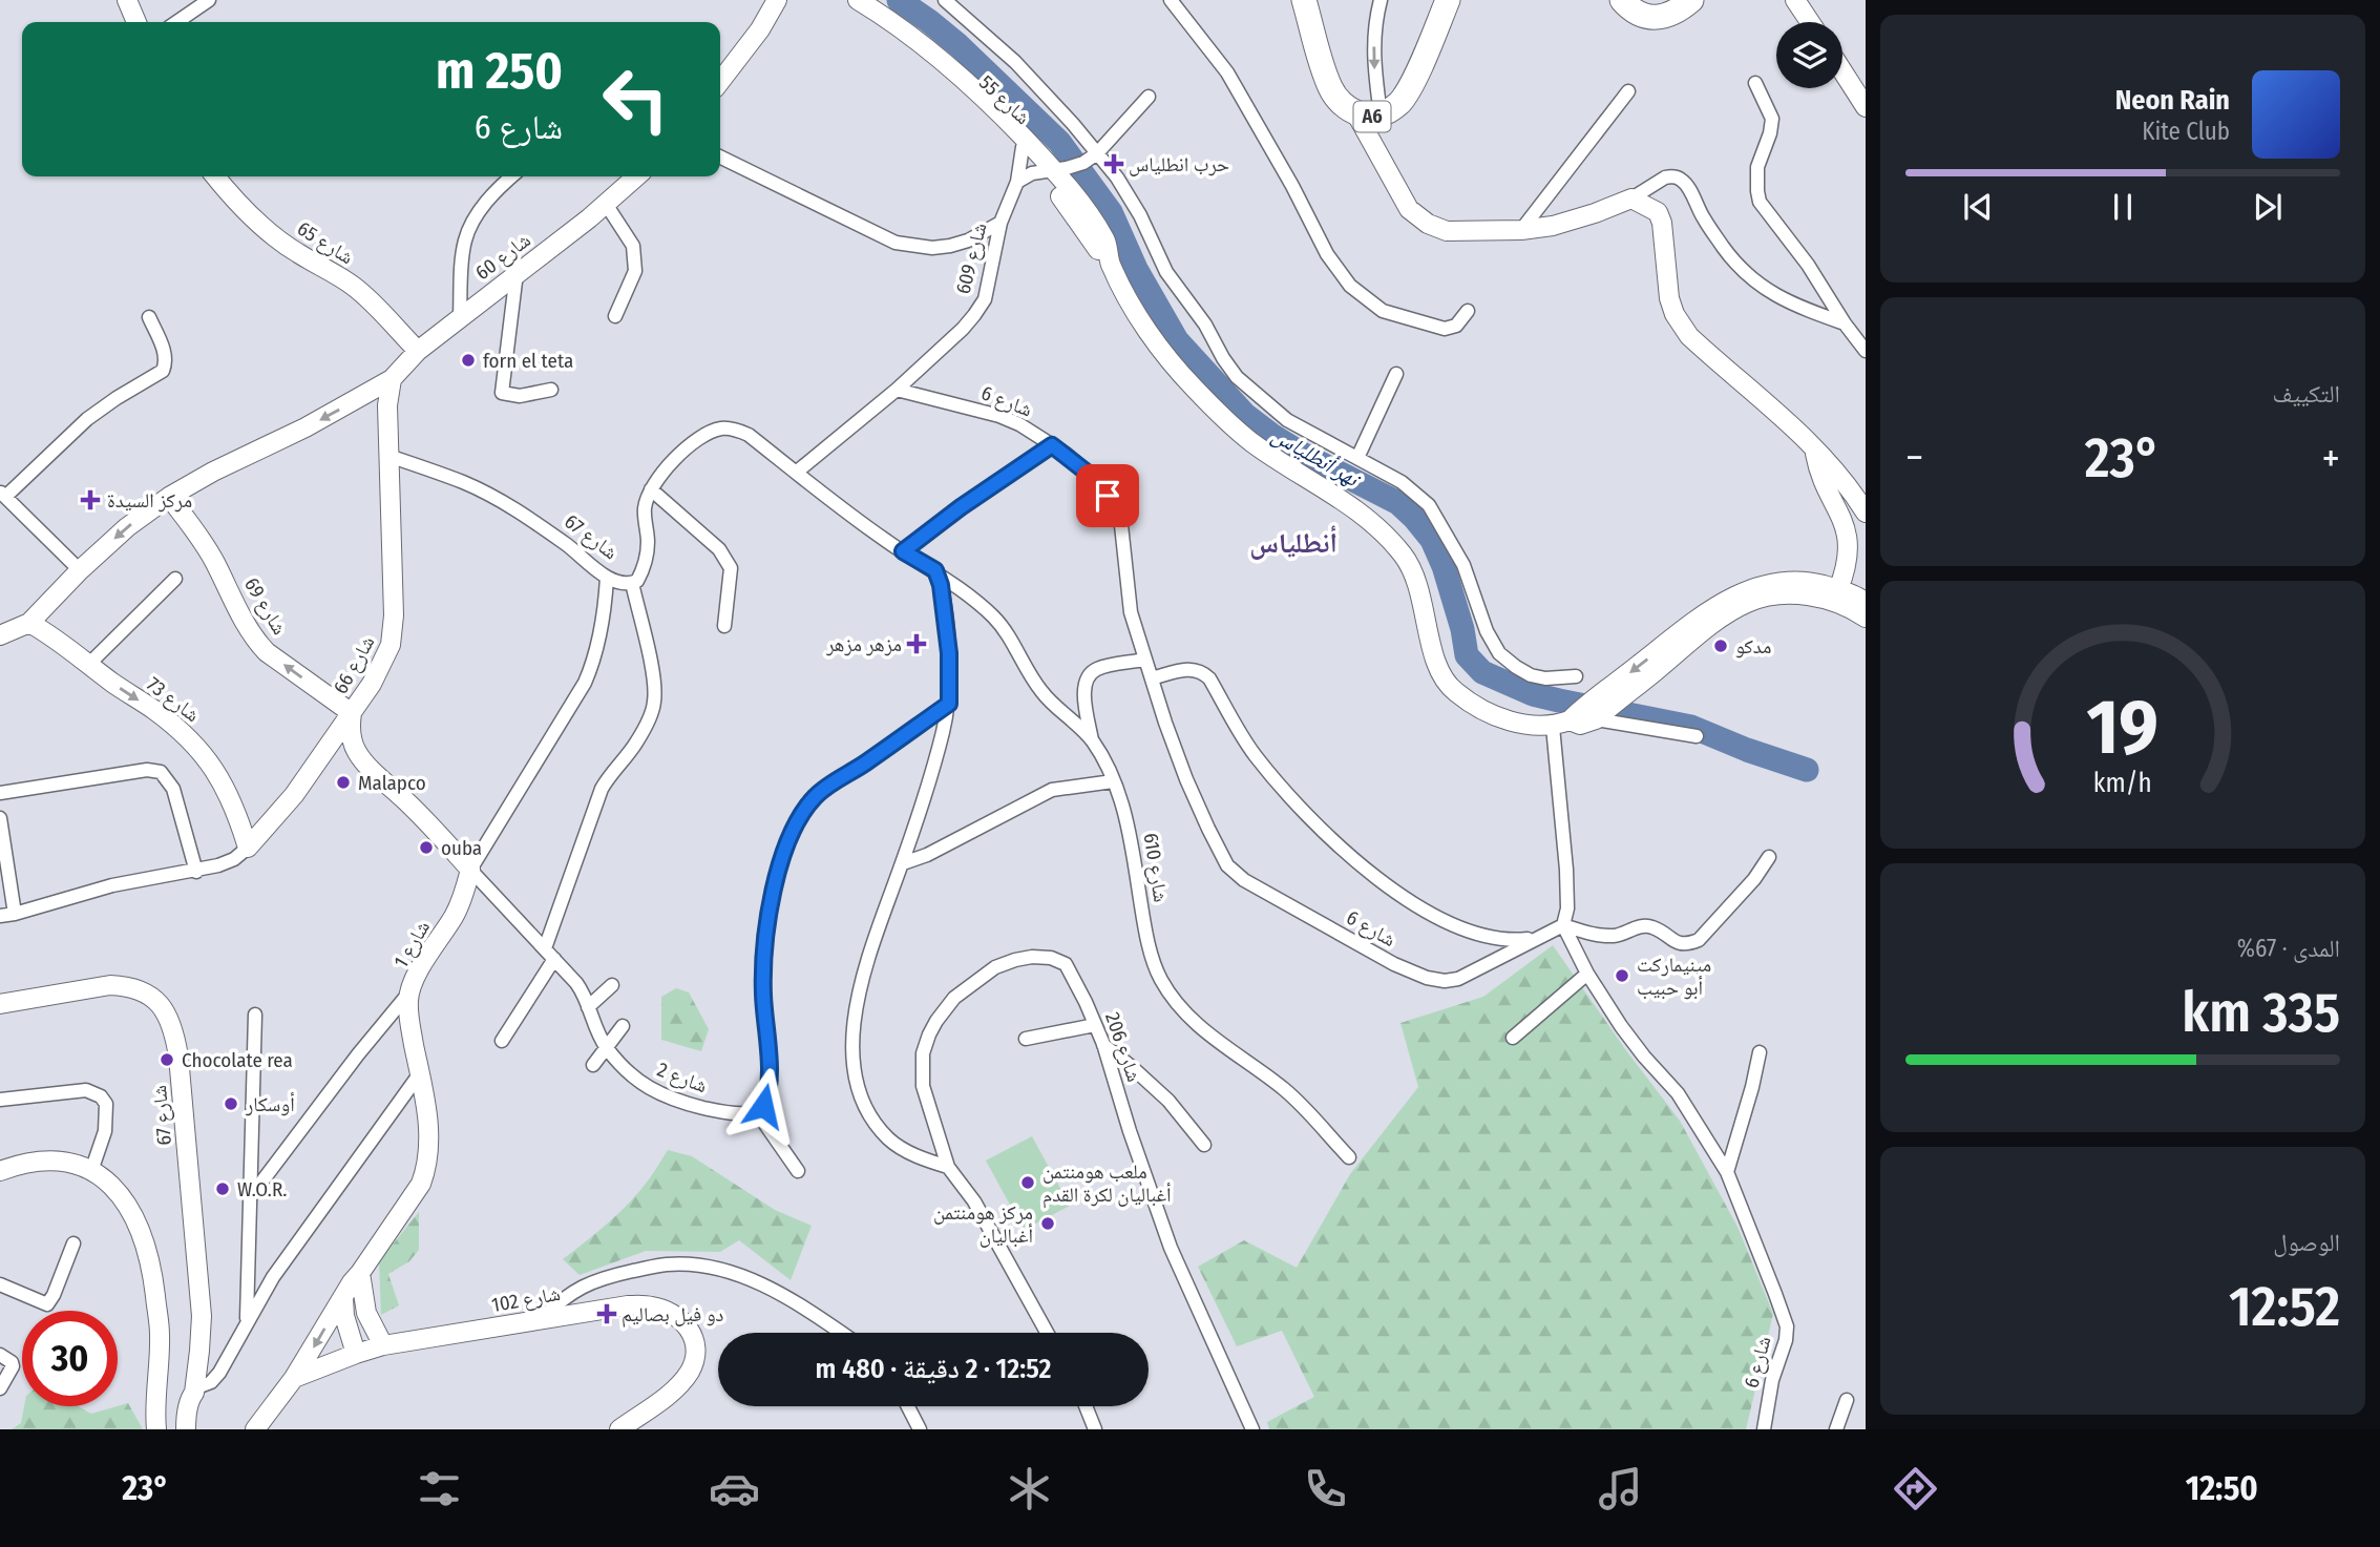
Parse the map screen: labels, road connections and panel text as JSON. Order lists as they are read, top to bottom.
{
  "streets": {
    "highway": ["A6"],
    "street": [
      "شارع 55",
      "شارع 65",
      "شارع 60",
      "شارع 609",
      "شارع 6",
      "شارع 67",
      "شارع 69",
      "شارع 66",
      "شارع 73",
      "شارع 610",
      "شارع 1",
      "شارع 206",
      "شارع 2",
      "شارع 102"
    ]
  },
  "crossings": [
    ["شارع 55", "شارع 609"],
    ["شارع 65", "شارع 60"],
    ["شارع 60", "شارع 69"],
    ["شارع 60", "شارع 66"],
    ["شارع 60", "شارع 73"],
    ["شارع 609", "شارع 6"],
    ["شارع 67", "شارع 66"],
    ["شارع 69", "شارع 66"],
    ["شارع 66", "شارع 73"],
    ["شارع 1", "شارع 2"],
    ["شارع 1", "شارع 102"]
  ],
  "one_way": ["شارع 60", "شارع 69"],
  "districts": ["أنطلياس"],
  "water": ["نهر أنطلياس"],
  "places": {
    "health": [
      "حرب انطلياس",
      "مركز السيدة",
      "مزهر مزهر",
      "دو فيل بصاليم"
    ],
    "other": [
      "forn el teta",
      "مدكو",
      "Malapco",
      "ouba",
      "مينيماركت أبو حبيب",
      "Chocolate rea",
      "أوسكار",
      "ملعب هومنتمن أغباليان لكرة القدم",
      "W.O.R.",
      "مركز هومنتمن أغباليان"
    ]
  },
  "page": {
    "turn": ["250 m", "شارع 6"],
    "song": ["Neon Rain", "Kite Club"],
    "tile": [
      "التكييف",
      ["المدى · 67%", "335 km"],
      ["الوصول", "12:52"]
    ],
    "heat": ["−", "23°", "+"],
    "limit": "30",
    "trip": "12:52 · 2 دقيقة · 480 m",
    "tabs": ["12:50", "23°"],
    "gauge": ["19", "km/h"]
  }
}
